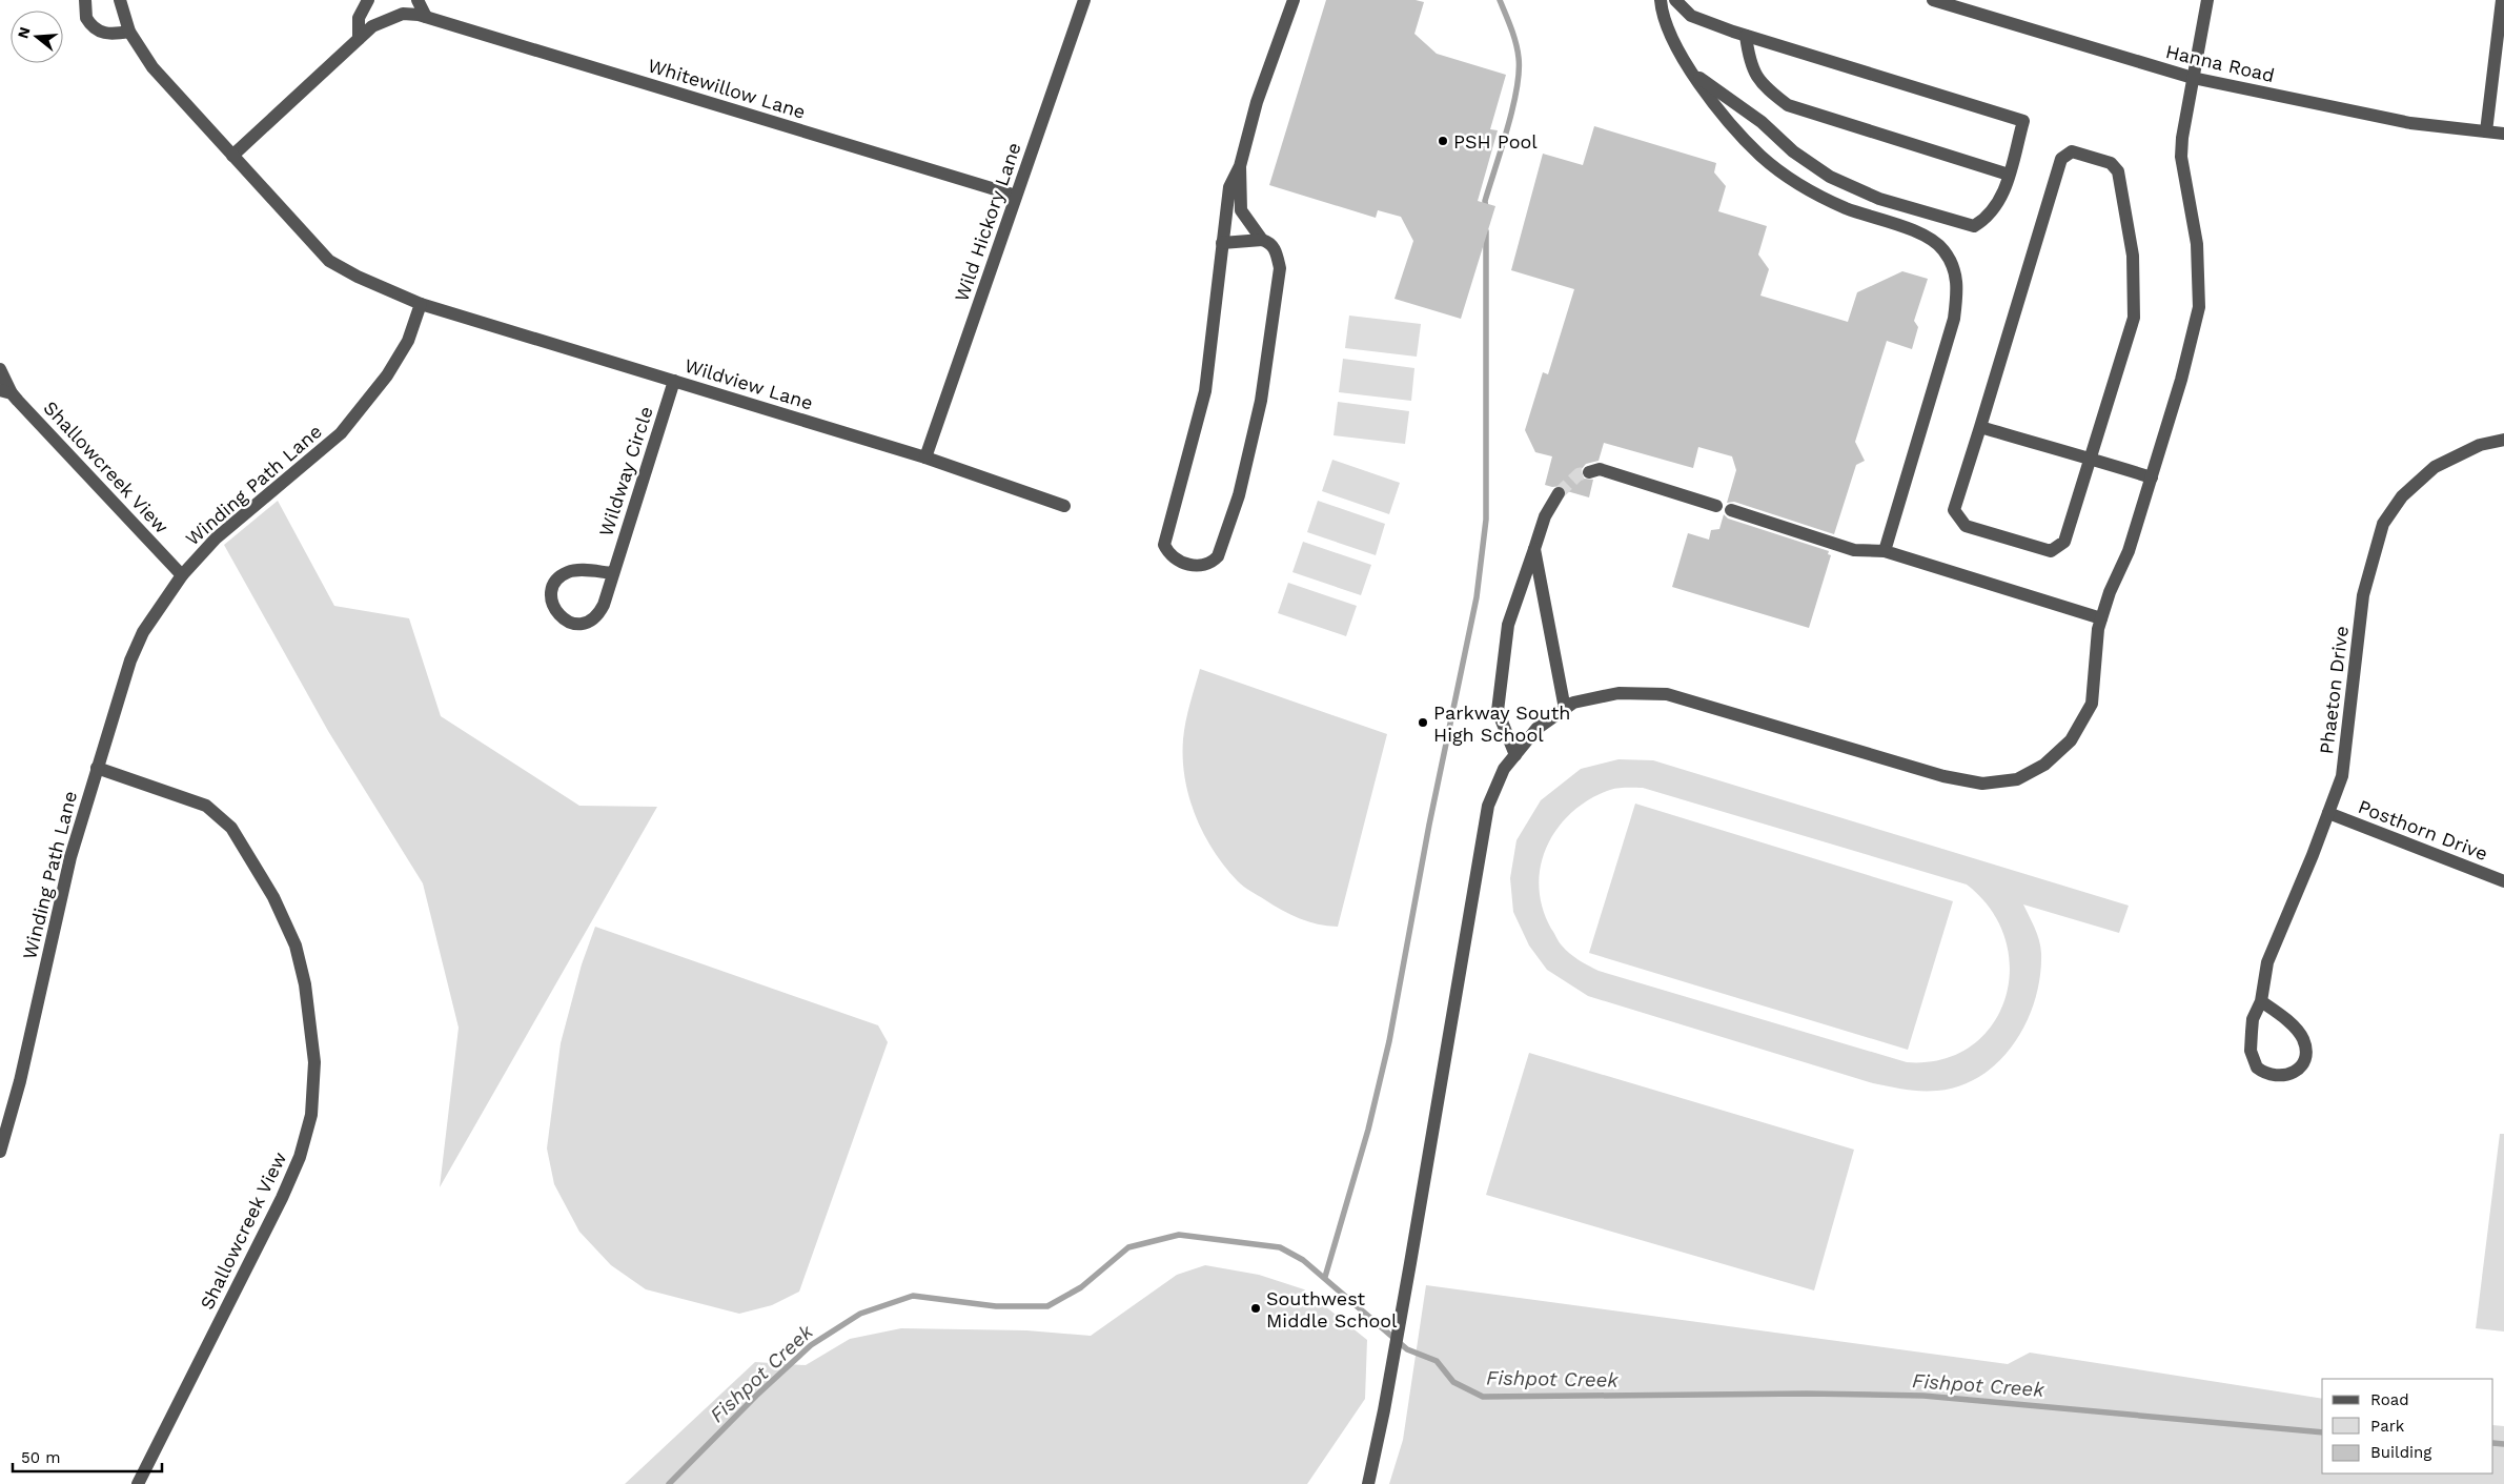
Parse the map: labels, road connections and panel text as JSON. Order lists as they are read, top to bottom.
{
  "streets": {
    "street": [
      "Hanna Road",
      "Whitewillow Lane",
      "Wild Hickory Lane",
      "Wildview Lane",
      "Shallowcreek View",
      "Wildway Circle",
      "Winding Path Lane",
      "Phaeton Drive",
      "Posthorn Drive"
    ]
  },
  "crossings": [
    ["Whitewillow Lane", "Wild Hickory Lane"],
    ["Wild Hickory Lane", "Wildview Lane"],
    ["Wildview Lane", "Wildway Circle"],
    ["Wildview Lane", "Winding Path Lane"],
    ["Shallowcreek View", "Winding Path Lane"],
    ["Phaeton Drive", "Posthorn Drive"]
  ],
  "water": ["Fishpot Creek"],
  "places": ["PSH Pool", "Parkway South High School", "Southwest Middle School"],
  "legend": ["Road", "Park", "Building"],
  "scale_bar": "50 m",
  "north": "left"
}
